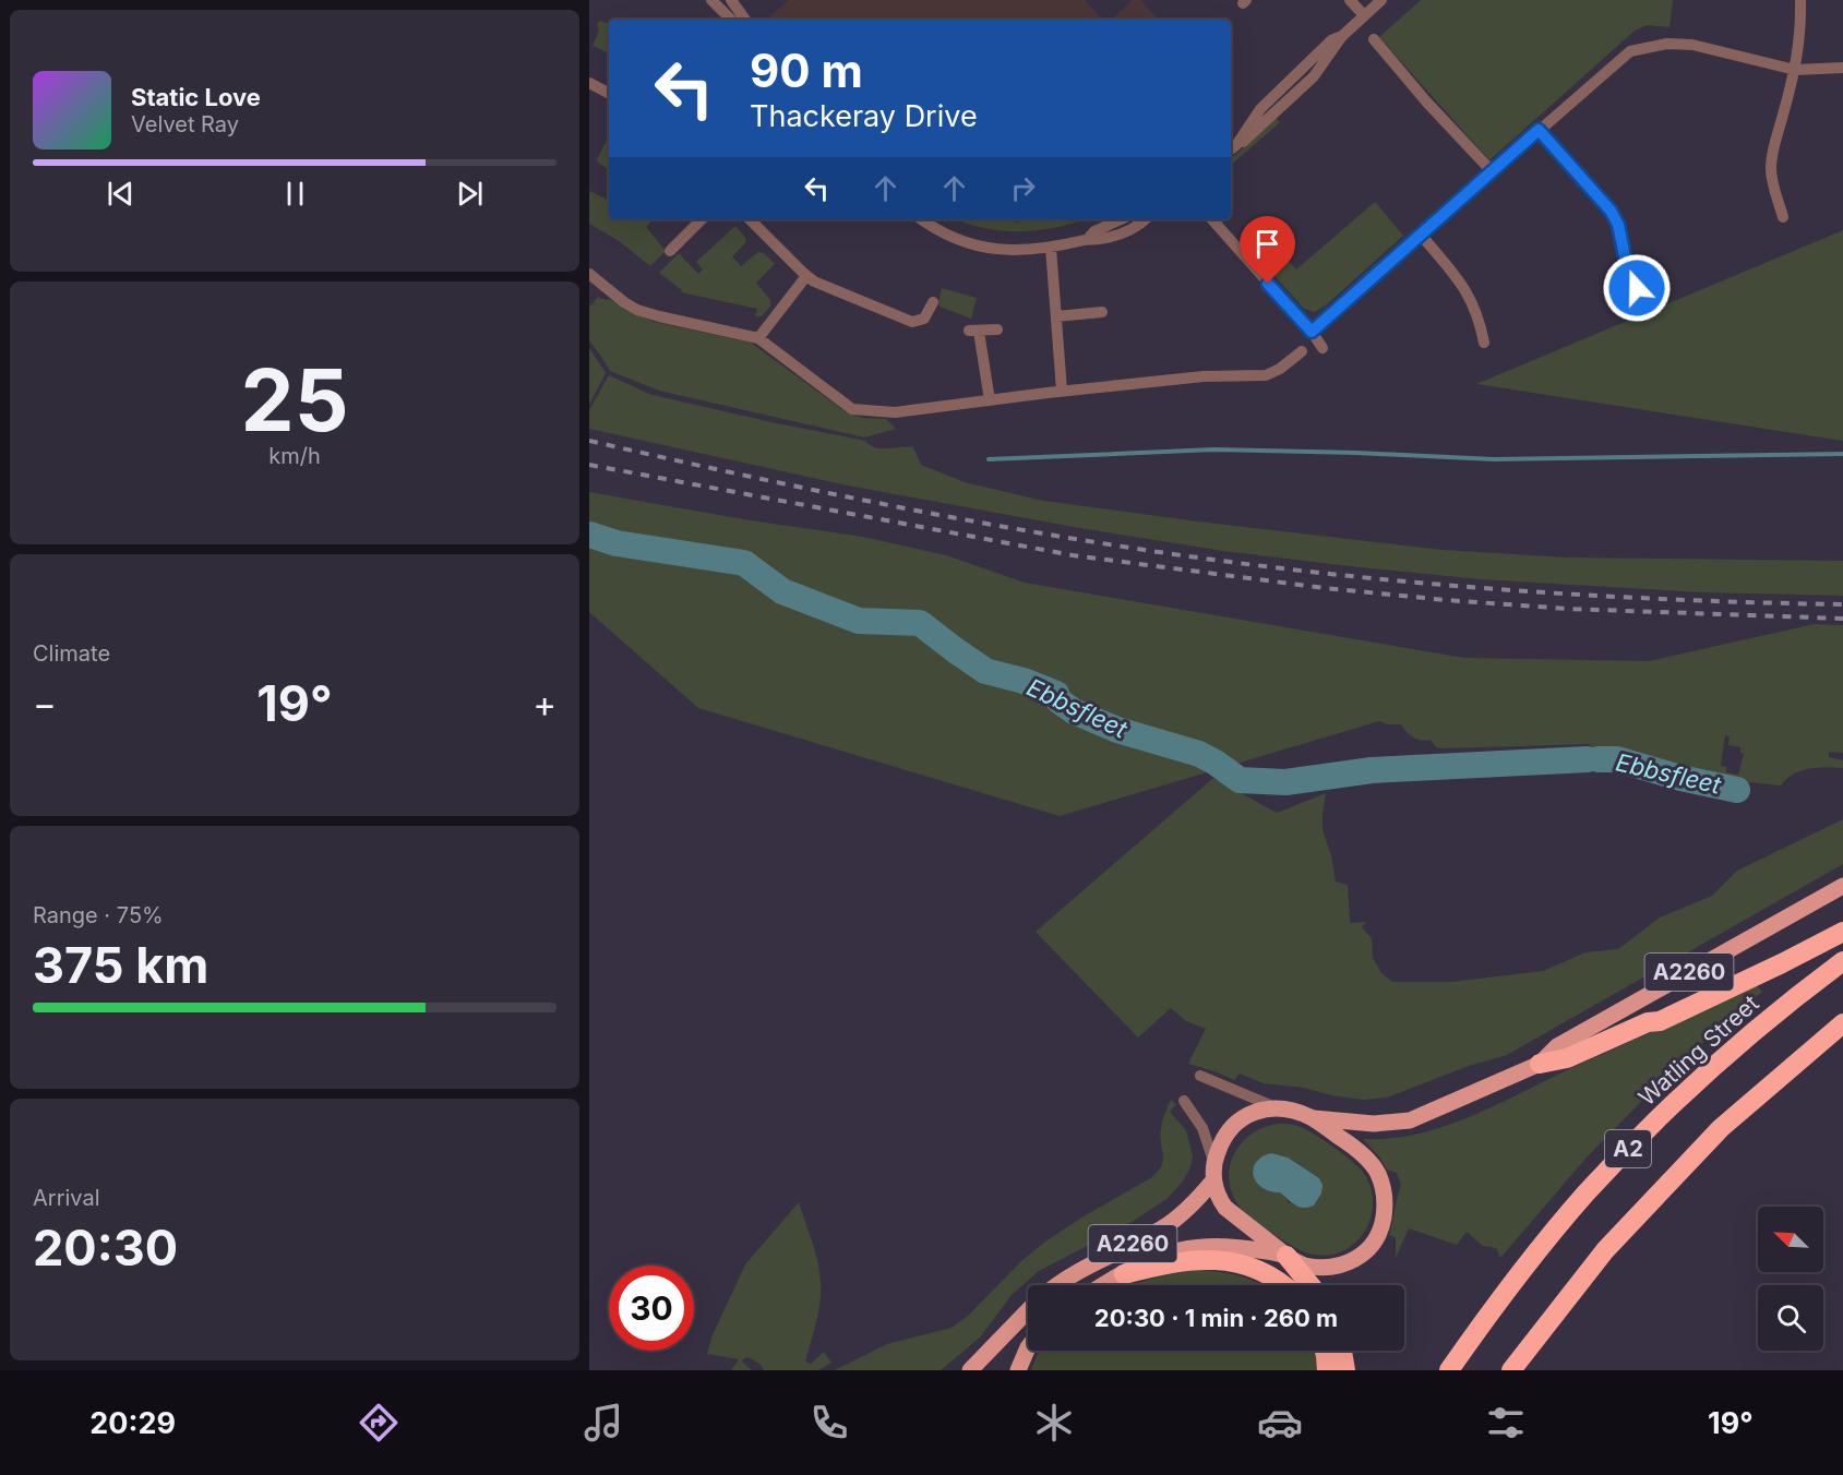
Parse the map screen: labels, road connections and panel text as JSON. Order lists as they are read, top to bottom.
{
  "streets": {
    "highway": ["Watling Street", "A2"],
    "main road": ["A2260"]
  },
  "water": ["Ebbsfleet"],
  "north": "top left",
  "page": {
    "turn": ["90 m", "Thackeray Drive"],
    "song": ["Static Love", "Velvet Ray"],
    "tile": [
      ["25", "km/h"],
      "Climate",
      ["Range · 75%", "375 km"],
      ["Arrival", "20:30"]
    ],
    "heat": ["−", "19°", "+"],
    "limit": "30",
    "trip": "20:30 · 1 min · 260 m",
    "tabs": ["20:29", "19°"]
  }
}
